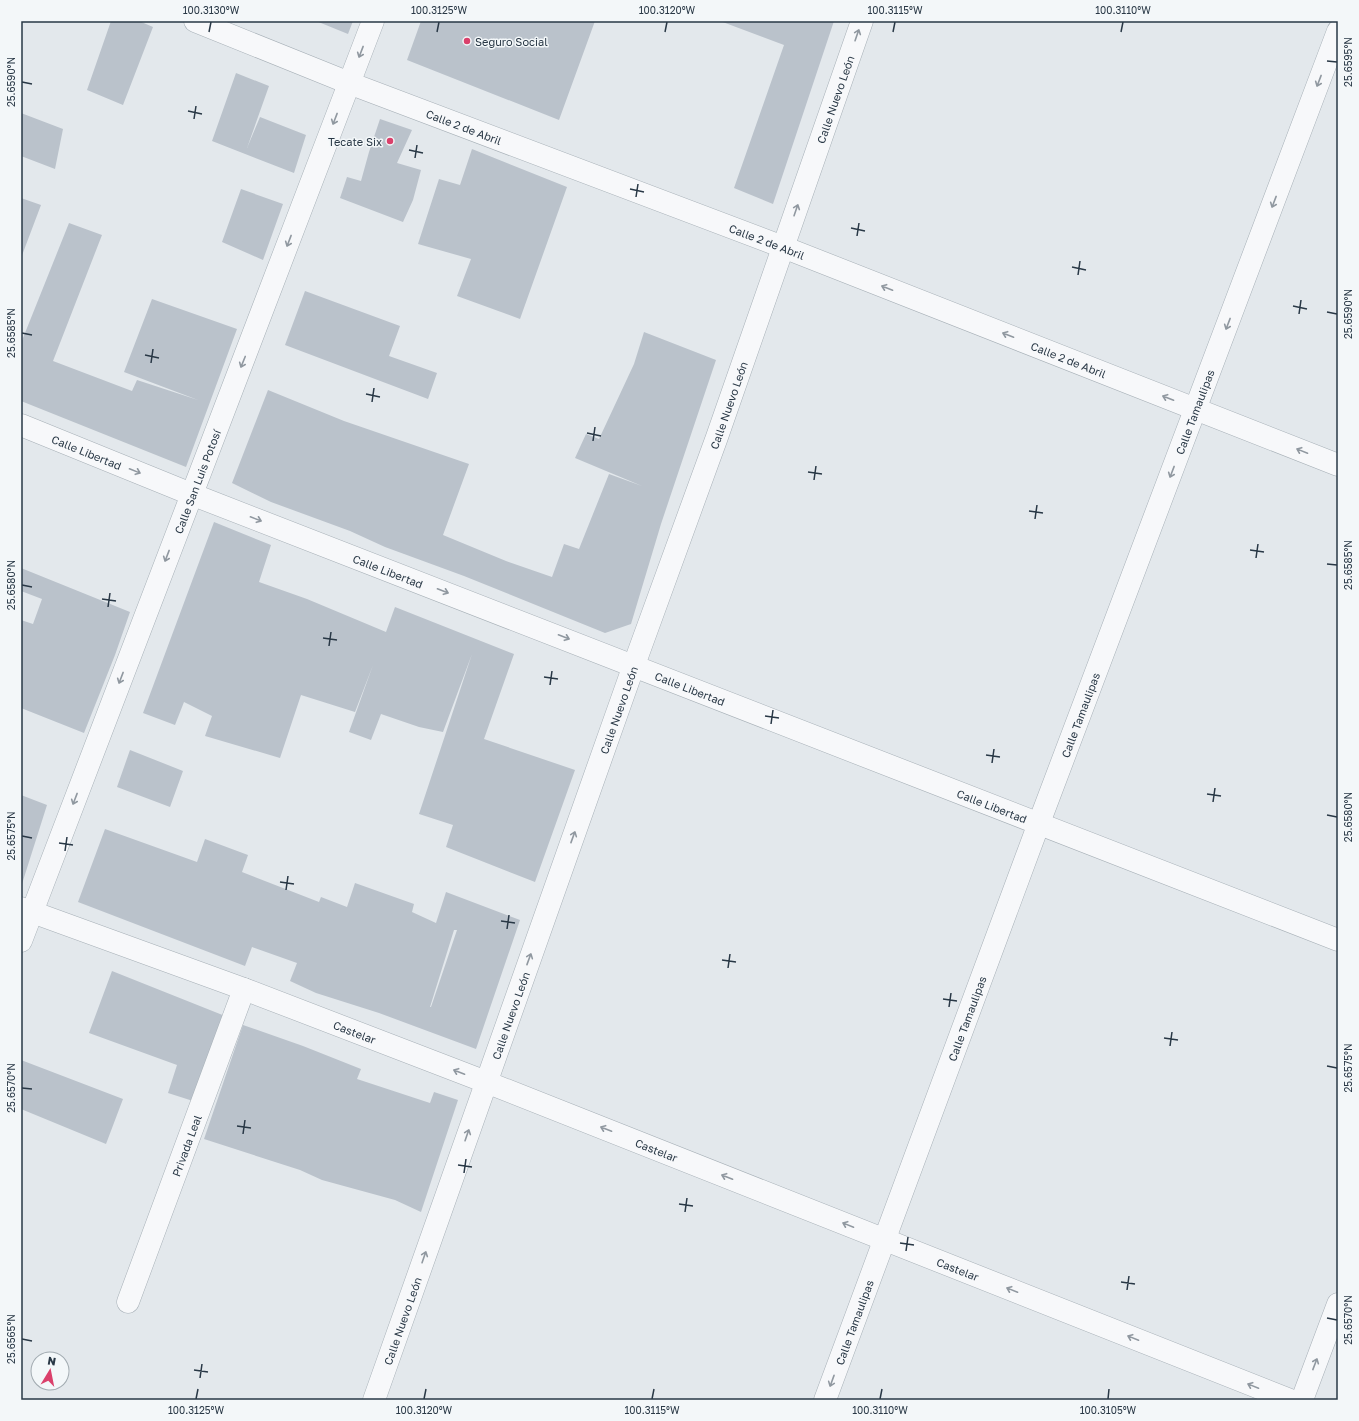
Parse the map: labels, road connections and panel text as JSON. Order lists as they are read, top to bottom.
{
  "streets": {
    "street": [
      "Calle Nuevo León",
      "Calle 2 de Abril",
      "Calle Tamaulipas",
      "Calle Libertad",
      "Calle San Luis Potosí",
      "Castelar",
      "Privada Leal"
    ]
  },
  "crossings": [
    ["Calle Nuevo León", "Calle 2 de Abril"],
    ["Calle Nuevo León", "Calle Libertad"],
    ["Calle Nuevo León", "Castelar"],
    ["Calle 2 de Abril", "Calle Tamaulipas"],
    ["Calle 2 de Abril", "Calle San Luis Potosí"],
    ["Calle Tamaulipas", "Calle Libertad"],
    ["Calle Tamaulipas", "Castelar"],
    ["Calle Libertad", "Calle San Luis Potosí"],
    ["Calle San Luis Potosí", "Castelar"],
    ["Castelar", "Privada Leal"]
  ],
  "one_way": [
    "Calle Nuevo León",
    "Calle 2 de Abril",
    "Calle Tamaulipas",
    "Calle Libertad",
    "Calle San Luis Potosí",
    "Castelar"
  ],
  "places": ["Seguro Social", "Tecate Six"],
  "north": "top",
  "coordinates": [
    "100.3130°W",
    "100.3125°W",
    "100.3120°W",
    "100.3115°W",
    "100.3110°W",
    "25.6595°N",
    "25.6590°N",
    "25.6585°N",
    "25.6580°N",
    "25.6575°N",
    "25.6570°N",
    "25.6565°N",
    "100.3105°W"
  ]
}
